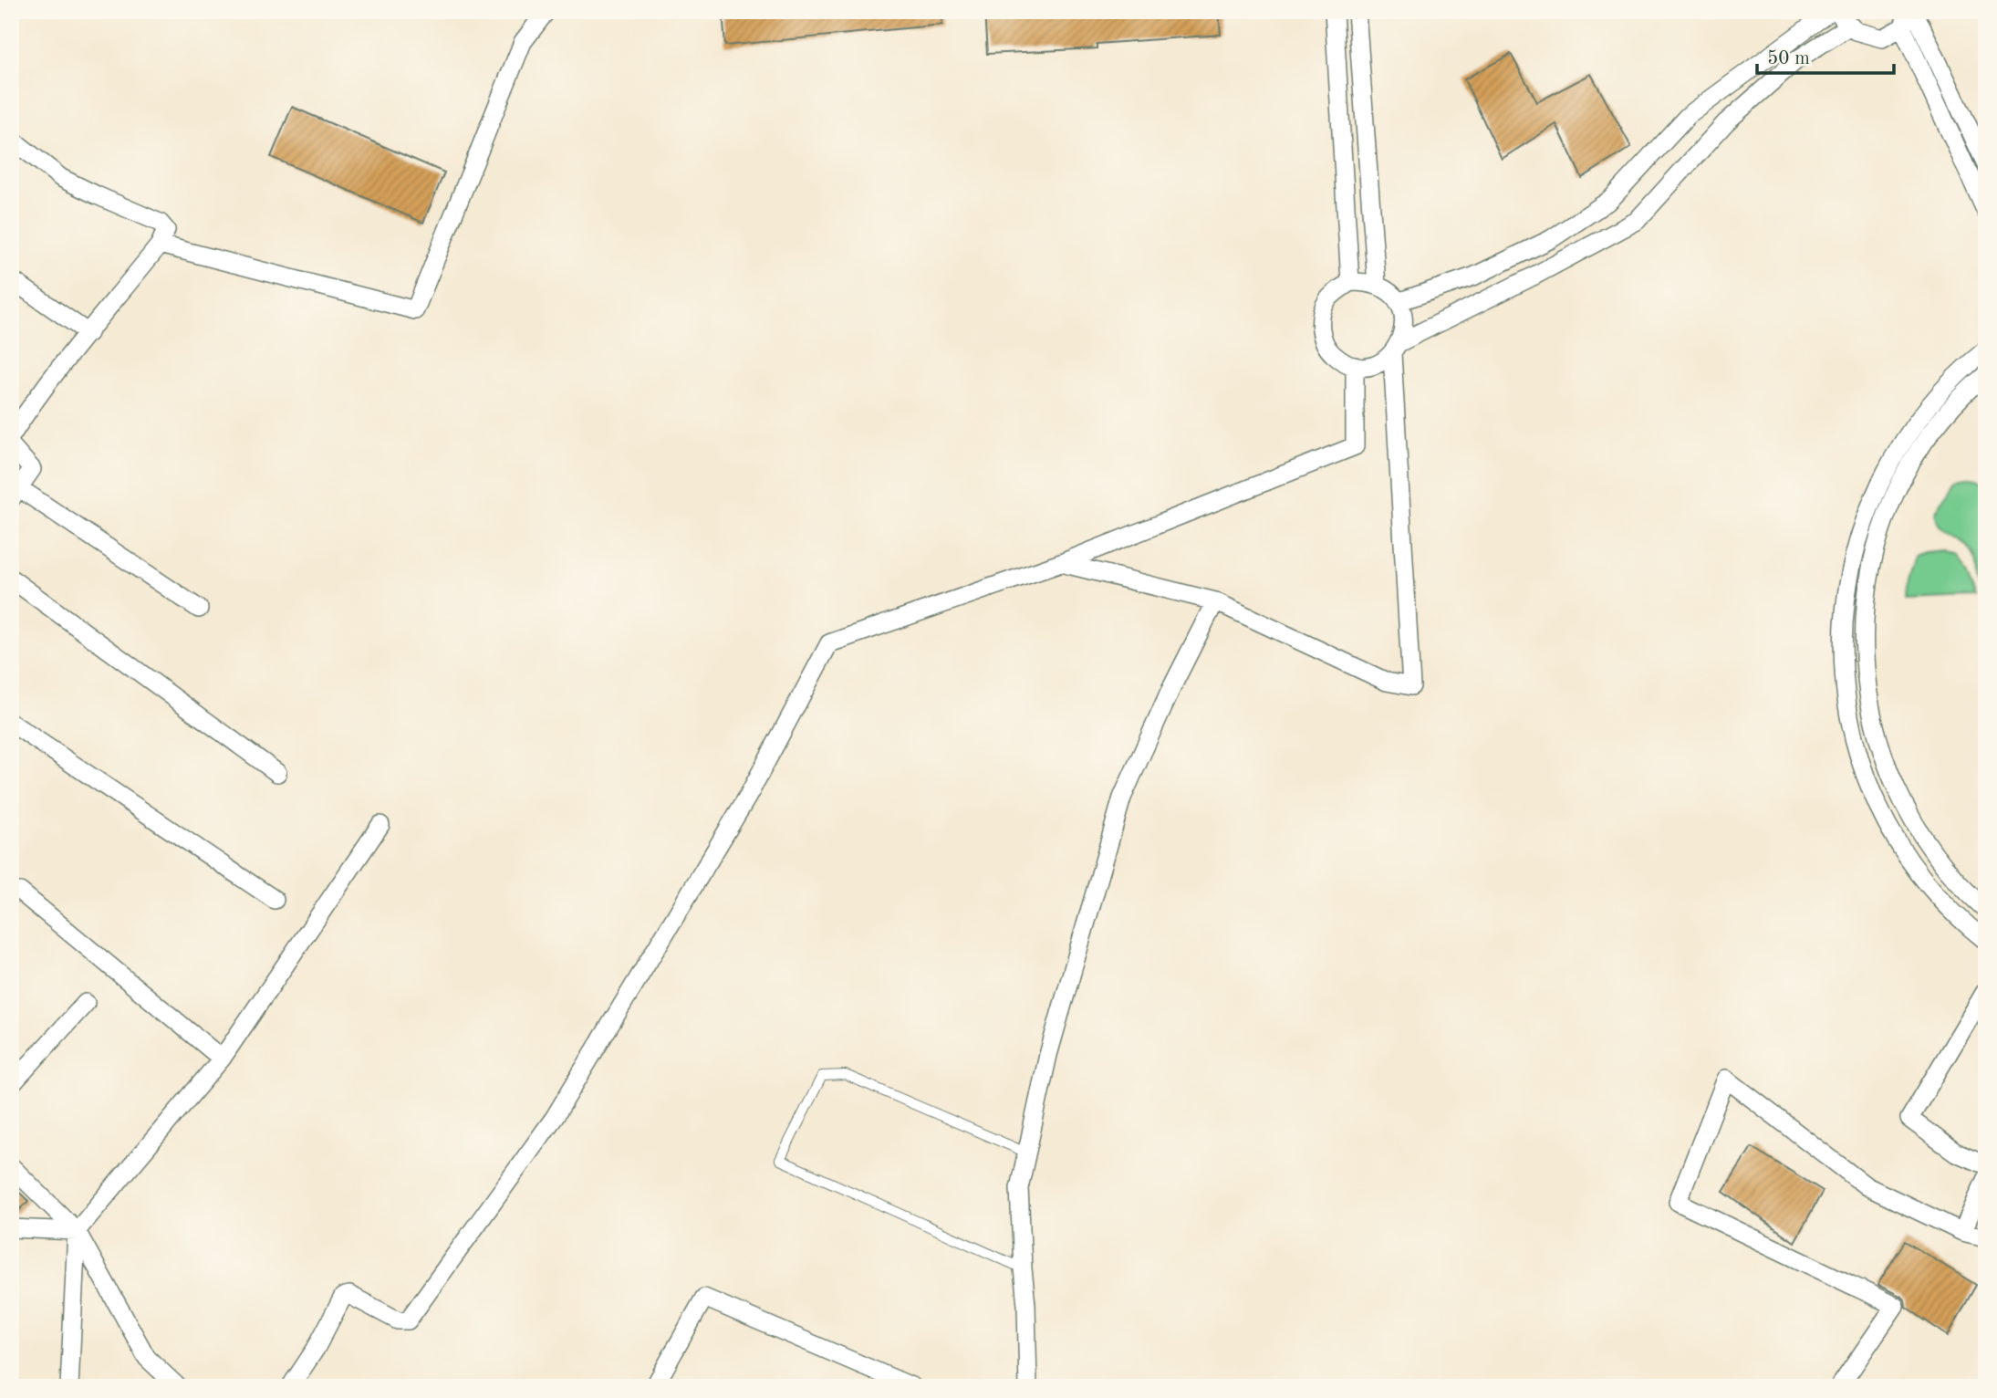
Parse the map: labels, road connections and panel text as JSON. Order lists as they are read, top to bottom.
{
  "scale_bar": "50 m"
}
